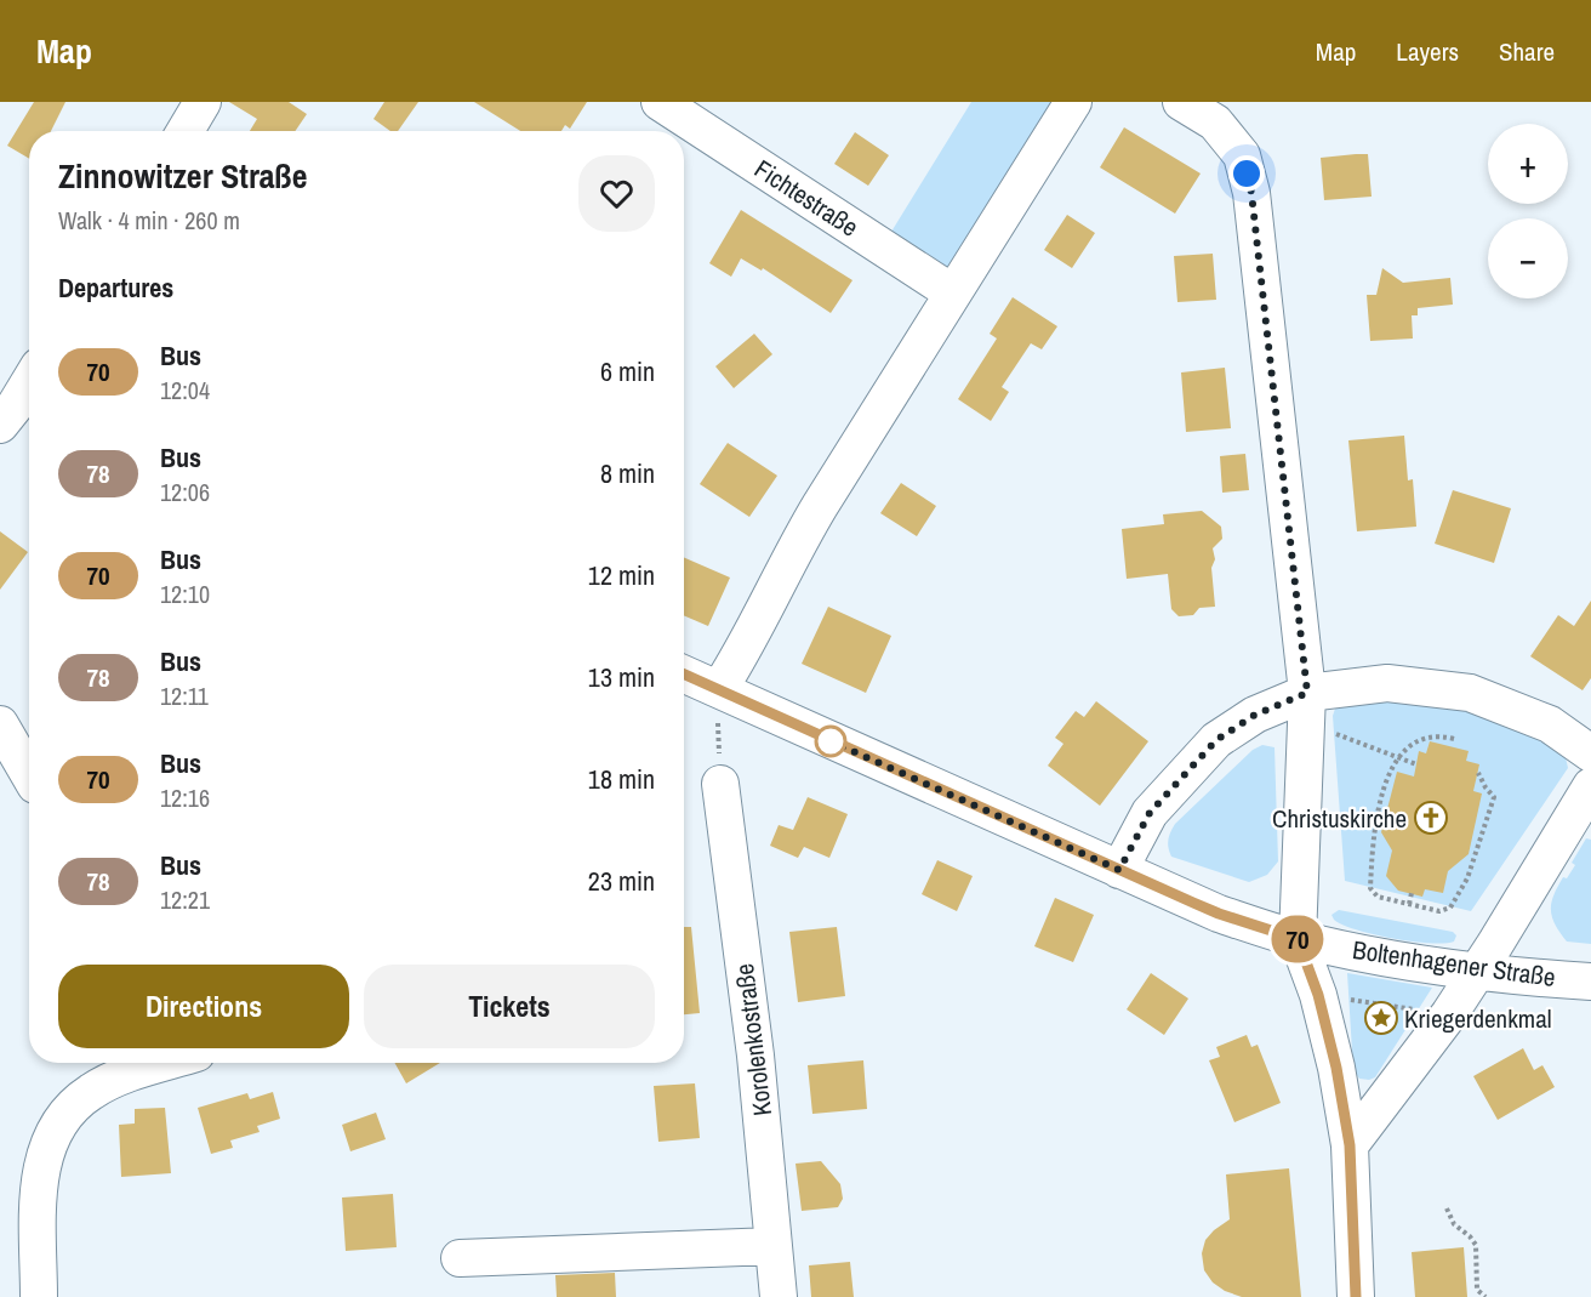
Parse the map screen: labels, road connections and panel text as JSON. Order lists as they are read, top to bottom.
{
  "streets": {
    "street": ["Fichtestraße", "Boltenhagener Straße", "Korolenkostraße"]
  },
  "places": {
    "church": ["Christuskirche"],
    "place": ["Kriegerdenkmal"]
  },
  "lines": ["bus line 70"],
  "page": {
    "header": "Map",
    "nav": ["Map", "Layers", "Share"],
    "on_map": "70",
    "map_buttons": ["+", "−"],
    "heading": [
      ["Zinnowitzer Straße", "Walk · 4 min · 260 m"],
      "Departures"
    ],
    "list": [
      {
        "mark": "70",
        "name": "Bus",
        "note": "12:04",
        "value": "6 min"
      },
      {
        "mark": "78",
        "name": "Bus",
        "note": "12:06",
        "value": "8 min"
      },
      {
        "mark": "70",
        "name": "Bus",
        "note": "12:10",
        "value": "12 min"
      },
      {
        "mark": "78",
        "name": "Bus",
        "note": "12:11",
        "value": "13 min"
      },
      {
        "mark": "70",
        "name": "Bus",
        "note": "12:16",
        "value": "18 min"
      },
      {
        "mark": "78",
        "name": "Bus",
        "note": "12:21",
        "value": "23 min"
      }
    ],
    "buttons": ["Directions", "Tickets"]
  }
}
